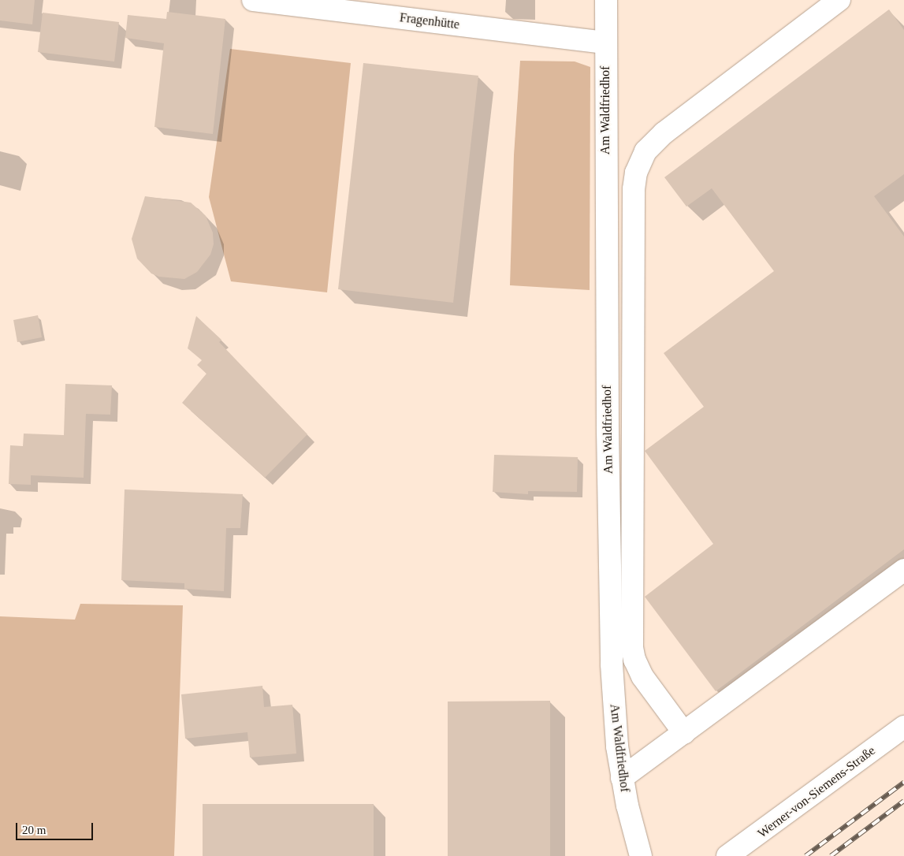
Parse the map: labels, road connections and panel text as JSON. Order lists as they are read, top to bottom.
{
  "streets": {
    "street": ["Fragenhütte", "Am Waldfriedhof", "Werner-von-Siemens-Straße"]
  },
  "crossings": [
    ["Fragenhütte", "Am Waldfriedhof"]
  ],
  "scale_bar": "20 m"
}
